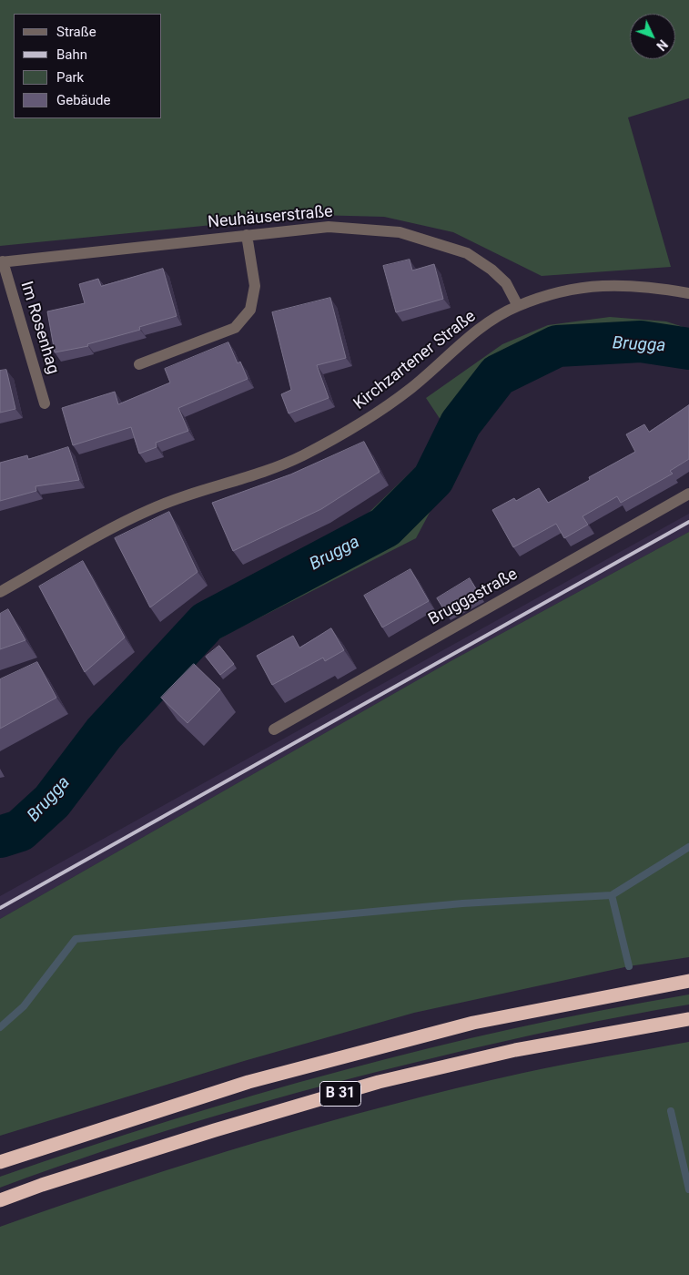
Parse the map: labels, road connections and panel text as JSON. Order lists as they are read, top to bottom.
{
  "streets": {
    "highway": ["B 31"],
    "street": [
      "Neuhäuserstraße",
      "Im Rosenhag",
      "Kirchzartener Straße",
      "Bruggastraße"
    ]
  },
  "crossings": [
    ["Neuhäuserstraße", "Im Rosenhag"],
    ["Neuhäuserstraße", "Kirchzartener Straße"]
  ],
  "water": ["Brugga"],
  "legend": [
    "Straße",
    "Bahn",
    "Park",
    "Gebäude"
  ],
  "north": "bottom right"
}
